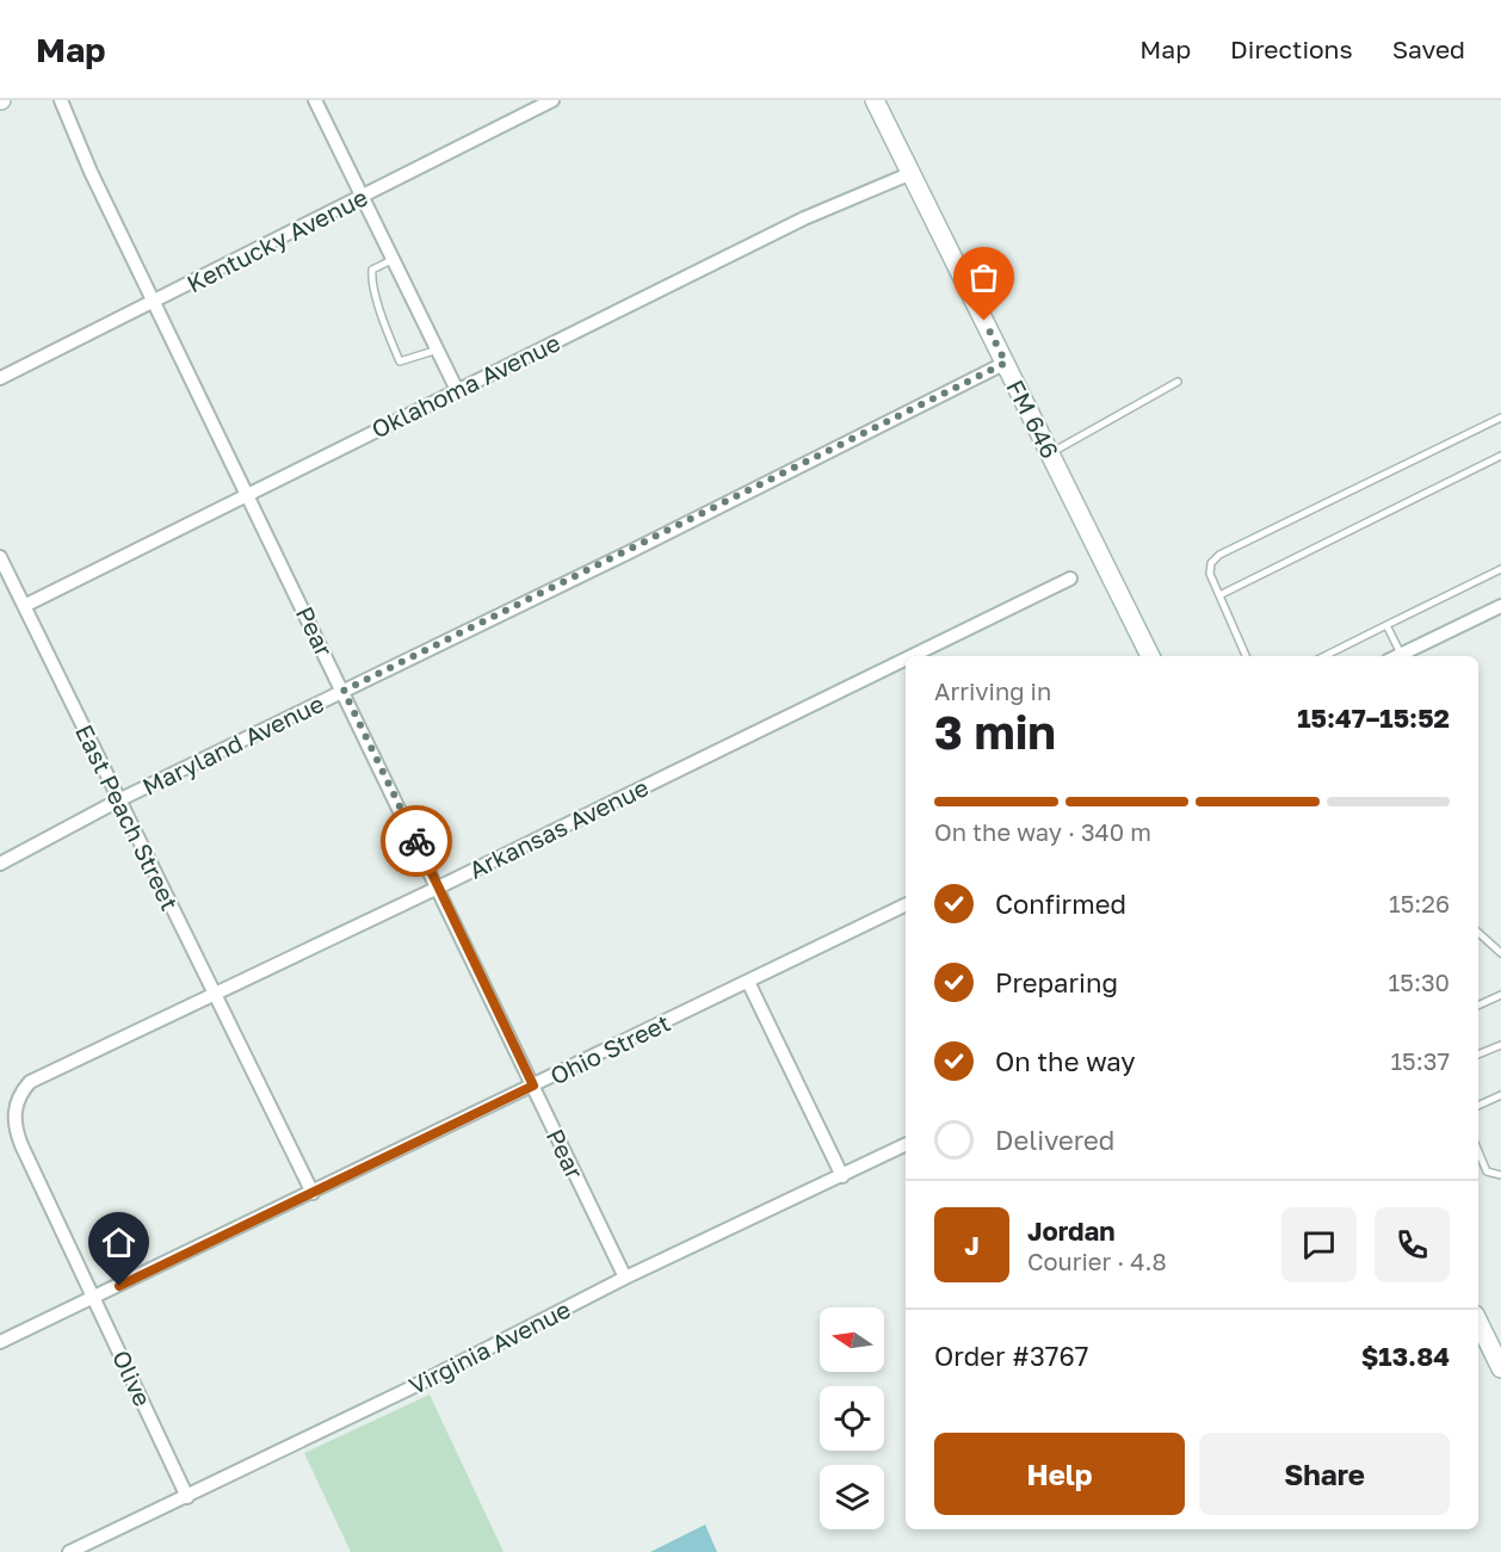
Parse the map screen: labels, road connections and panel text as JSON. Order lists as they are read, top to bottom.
{
  "streets": {
    "main road": ["FM 646"],
    "street": [
      "Kentucky Avenue",
      "Oklahoma Avenue",
      "Pear",
      "Maryland Avenue",
      "East Peach Street",
      "Arkansas Avenue",
      "Ohio Street",
      "Virginia Avenue",
      "Olive"
    ]
  },
  "crossings": [
    ["Kentucky Avenue", "Pear"],
    ["Oklahoma Avenue", "FM 646"],
    ["Oklahoma Avenue", "Pear"],
    ["Oklahoma Avenue", "East Peach Street"],
    ["FM 646", "Maryland Avenue"],
    ["Pear", "Maryland Avenue"],
    ["Pear", "Arkansas Avenue"],
    ["Pear", "Ohio Street"],
    ["Pear", "Virginia Avenue"],
    ["Maryland Avenue", "East Peach Street"],
    ["East Peach Street", "Arkansas Avenue"],
    ["East Peach Street", "Ohio Street"],
    ["Arkansas Avenue", "Olive"],
    ["Ohio Street", "Olive"],
    ["Virginia Avenue", "Olive"]
  ],
  "north": "left",
  "page": {
    "header": "Map",
    "nav": ["Map", "Directions", "Saved"],
    "heading": ["3 min", "Arriving in", "15:47–15:52"],
    "panel": [
      "Jordan",
      "Courier · 4.8",
      "Order #3767",
      "$13.84"
    ],
    "bar": "On the way · 340 m",
    "list": [
      ["Confirmed", "15:26"],
      ["Preparing", "15:30"],
      ["On the way", "15:37"],
      "Delivered"
    ],
    "round": "J",
    "buttons": ["Help", "Share"]
  }
}
